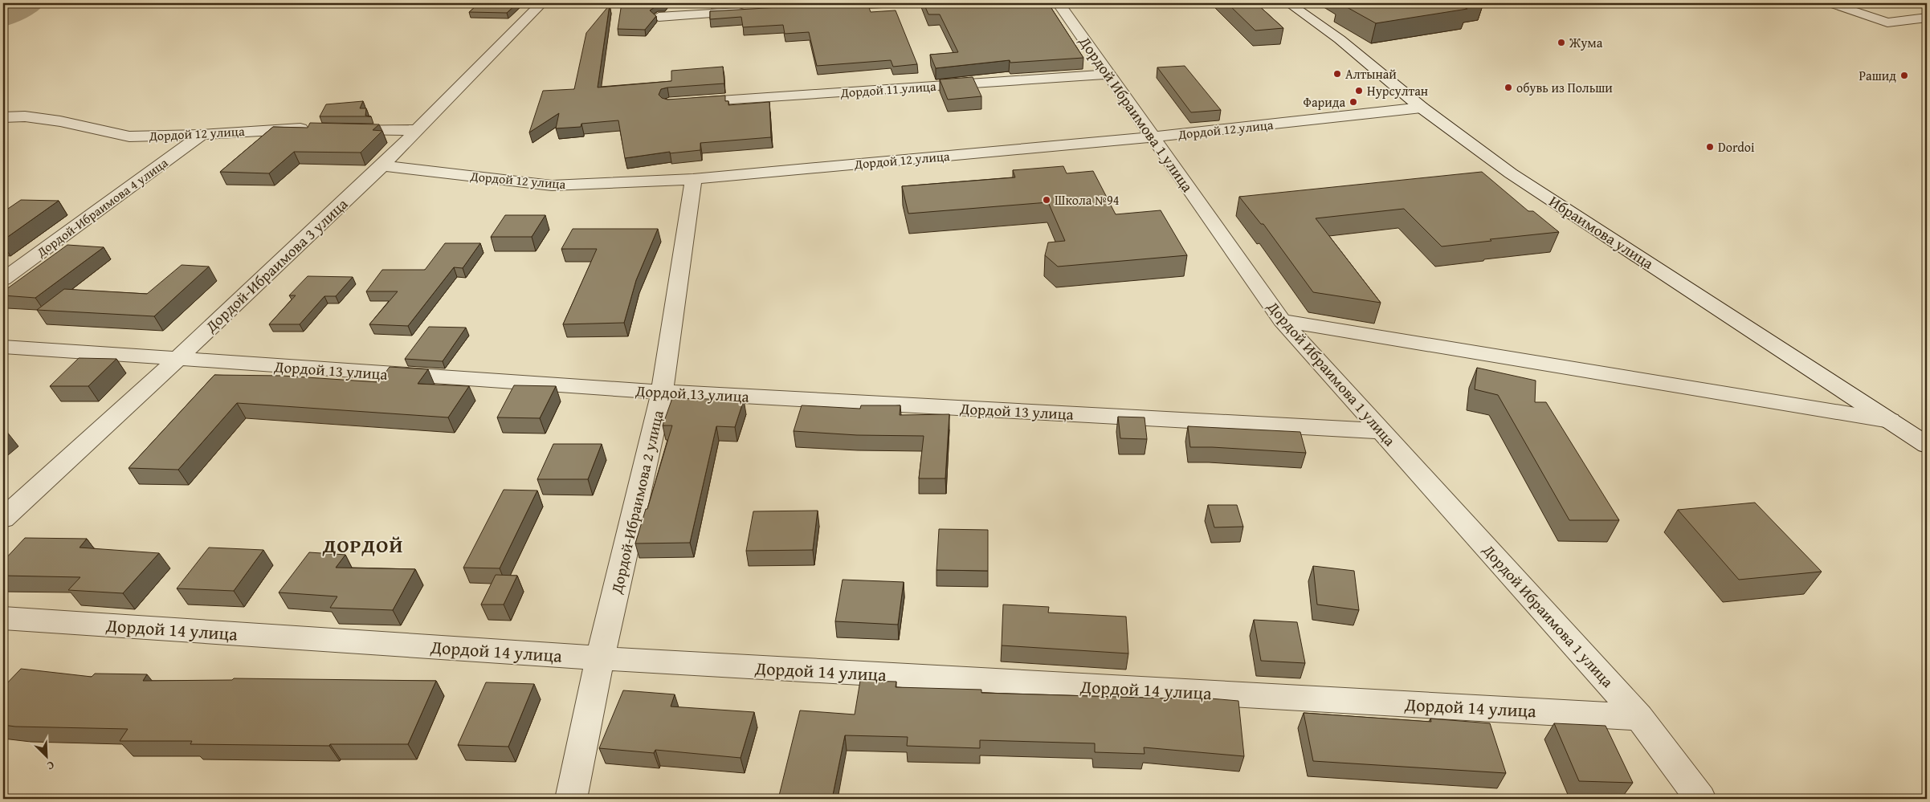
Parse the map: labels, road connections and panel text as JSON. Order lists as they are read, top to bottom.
{
  "streets": {
    "street": [
      "Дордой 11 улица",
      "Дордой Ибраимова 1 улица",
      "Дордой 12 улица",
      "Дордой-Ибраимова 4 улица",
      "Ибраимова улица",
      "Дордой-Ибраимова 3 улица",
      "Дордой 13 улица",
      "Дордой-Ибраимова 2 улица",
      "Дордой 14 улица"
    ]
  },
  "crossings": [
    ["Дордой 11 улица", "Дордой Ибраимова 1 улица"],
    ["Дордой Ибраимова 1 улица", "Дордой 12 улица"],
    ["Дордой Ибраимова 1 улица", "Дордой 13 улица"],
    ["Дордой Ибраимова 1 улица", "Дордой 14 улица"],
    ["Дордой 12 улица", "Дордой-Ибраимова 4 улица"],
    ["Дордой 12 улица", "Ибраимова улица"],
    ["Дордой 12 улица", "Дордой-Ибраимова 3 улица"],
    ["Дордой 12 улица", "Дордой-Ибраимова 2 улица"],
    ["Дордой-Ибраимова 3 улица", "Дордой 13 улица"],
    ["Дордой 13 улица", "Дордой-Ибраимова 2 улица"],
    ["Дордой-Ибраимова 2 улица", "Дордой 14 улица"]
  ],
  "districts": ["ДОРДОЙ"],
  "places": [
    "Жума",
    "Алтынай",
    "Рашид",
    "обувь из Польши",
    "Нурсултан",
    "Фарида",
    "Dordoi",
    "Школа №94"
  ],
  "north": "bottom right"
}
